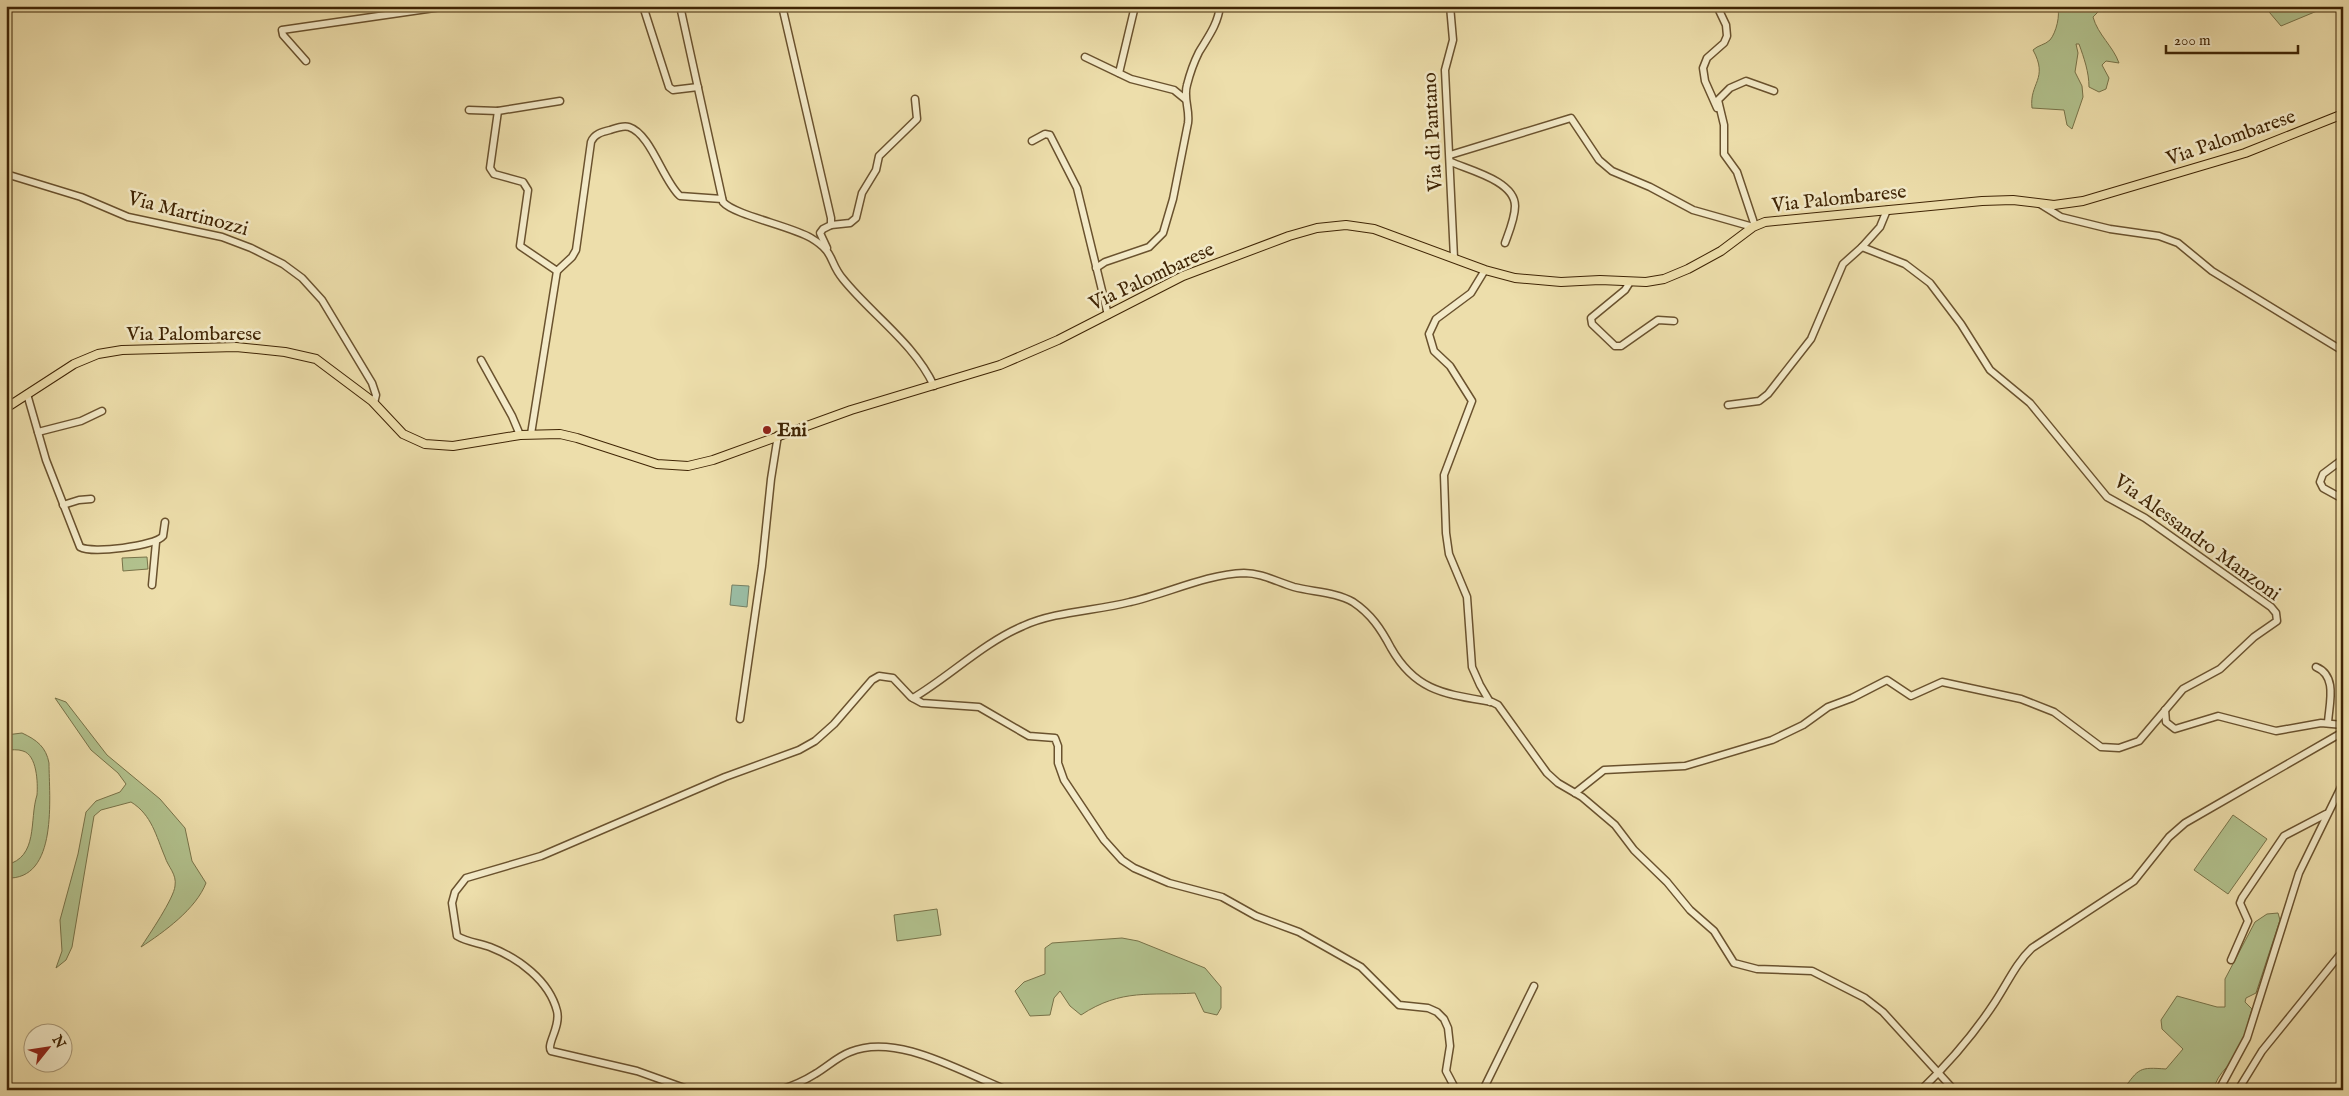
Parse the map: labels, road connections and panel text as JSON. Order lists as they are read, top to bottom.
{
  "streets": {
    "main road": ["Via Palombarese"],
    "street": ["Via di Pantano", "Via Martinozzi", "Via Alessandro Manzoni"]
  },
  "crossings": [
    ["Via di Pantano", "Via Palombarese"],
    ["Via Palombarese", "Via Martinozzi"]
  ],
  "places": ["Eni"],
  "scale_bar": "200 m",
  "north": "top right"
}
